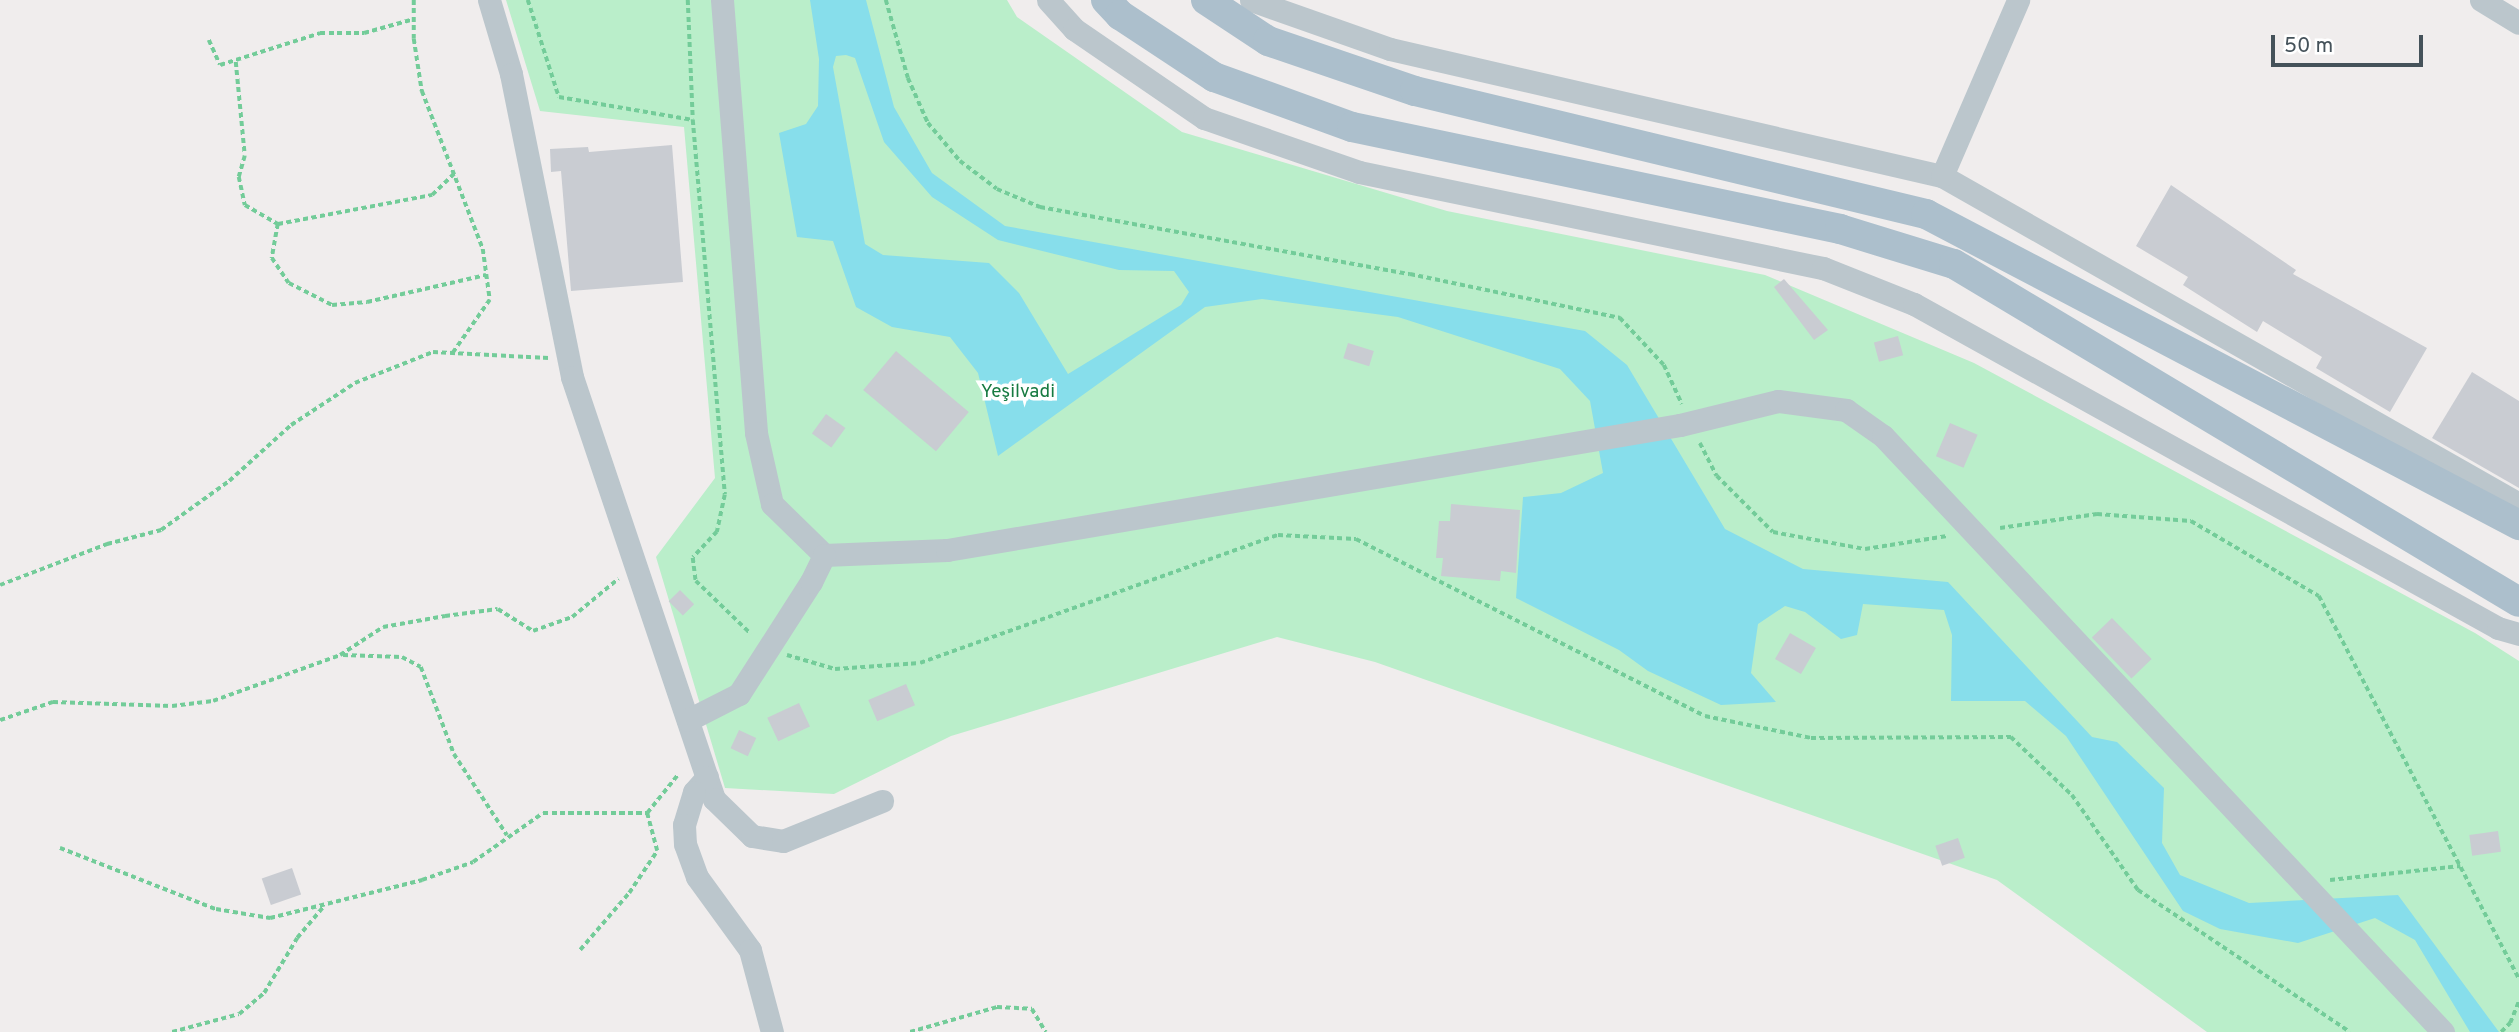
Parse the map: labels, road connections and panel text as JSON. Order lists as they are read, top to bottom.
{
  "parks": ["Yeşilvadi"],
  "scale_bar": "50 m"
}
